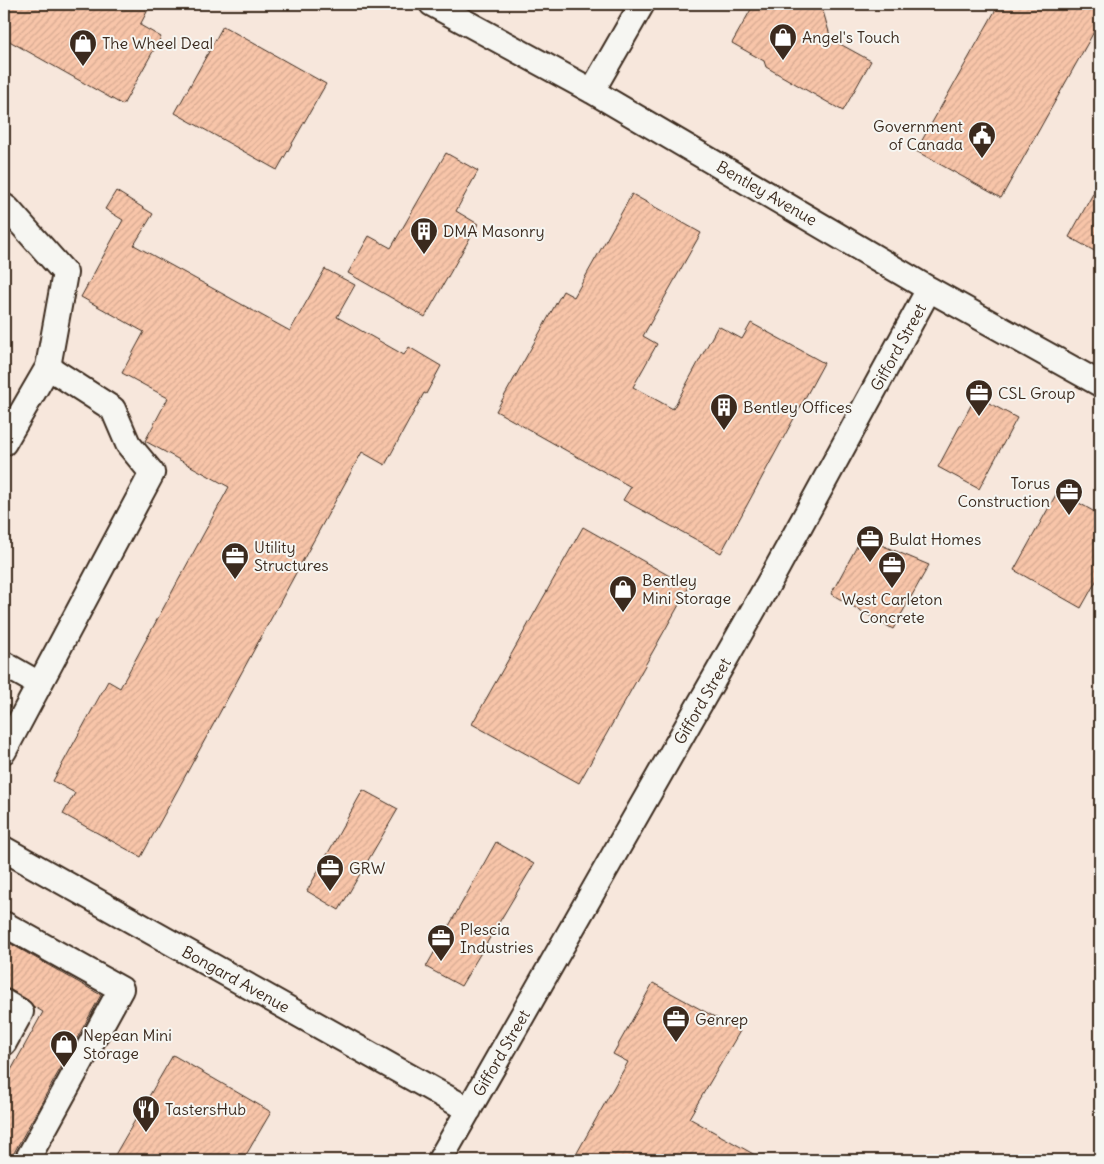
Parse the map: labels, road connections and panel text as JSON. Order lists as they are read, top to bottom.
{
  "streets": {
    "street": ["Bentley Avenue", "Gifford Street", "Bongard Avenue"]
  },
  "crossings": [
    ["Bentley Avenue", "Gifford Street"],
    ["Gifford Street", "Bongard Avenue"]
  ],
  "places": {
    "shop": [
      "Angel's Touch",
      "The Wheel Deal",
      "Bentley Mini Storage",
      "Nepean Mini Storage"
    ],
    "public building": ["Government of Canada"],
    "building": ["DMA Masonry", "Bentley Offices"],
    "office": [
      "CSL Group",
      "Torus Construction",
      "Bulat Homes",
      "Utility Structures",
      "West Carleton Concrete",
      "GRW",
      "Plescia Industries",
      "Genrep"
    ],
    "restaurant": ["TastersHub"]
  }
}
